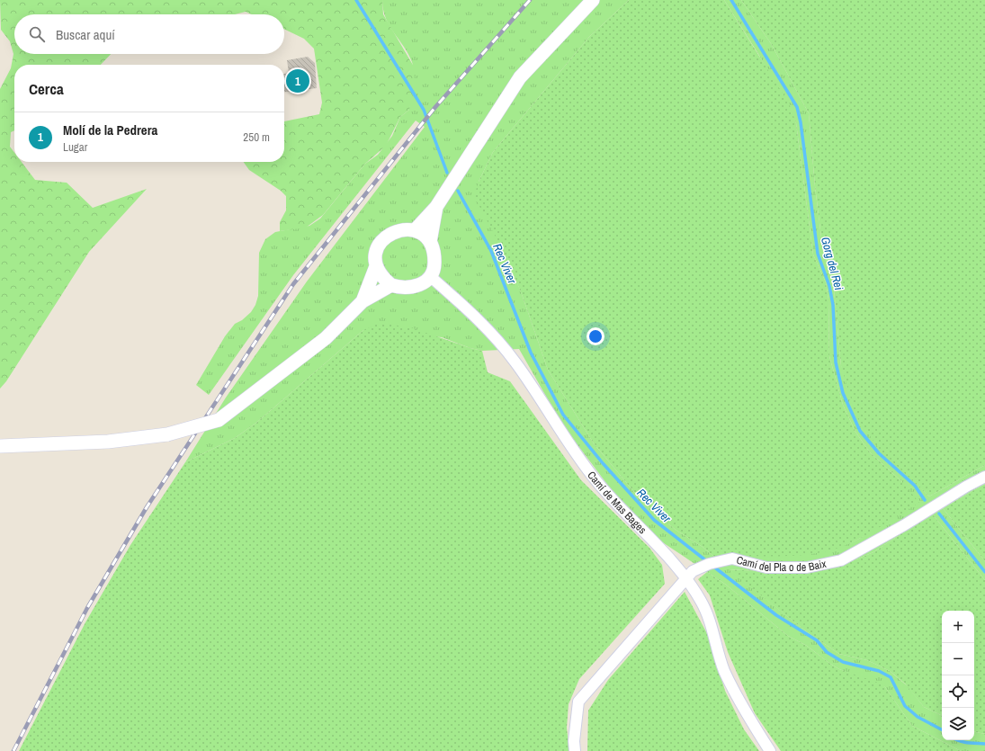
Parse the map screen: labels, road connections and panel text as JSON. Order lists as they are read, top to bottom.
{
  "streets": {
    "street": ["Camí de Mas Bages", "Camí del Pla o de Baix"]
  },
  "crossings": [
    ["Camí de Mas Bages", "Camí del Pla o de Baix"]
  ],
  "water": ["Rec Viver", "Gorg del Rei"],
  "page": {
    "search": "Buscar aquí",
    "heading": "Cerca",
    "pins": "1",
    "list": [
      {
        "mark": "1",
        "name": "Molí de la Pedrera",
        "note": "Lugar",
        "value": "250 m"
      }
    ],
    "map_buttons": ["+", "−"]
  }
}
